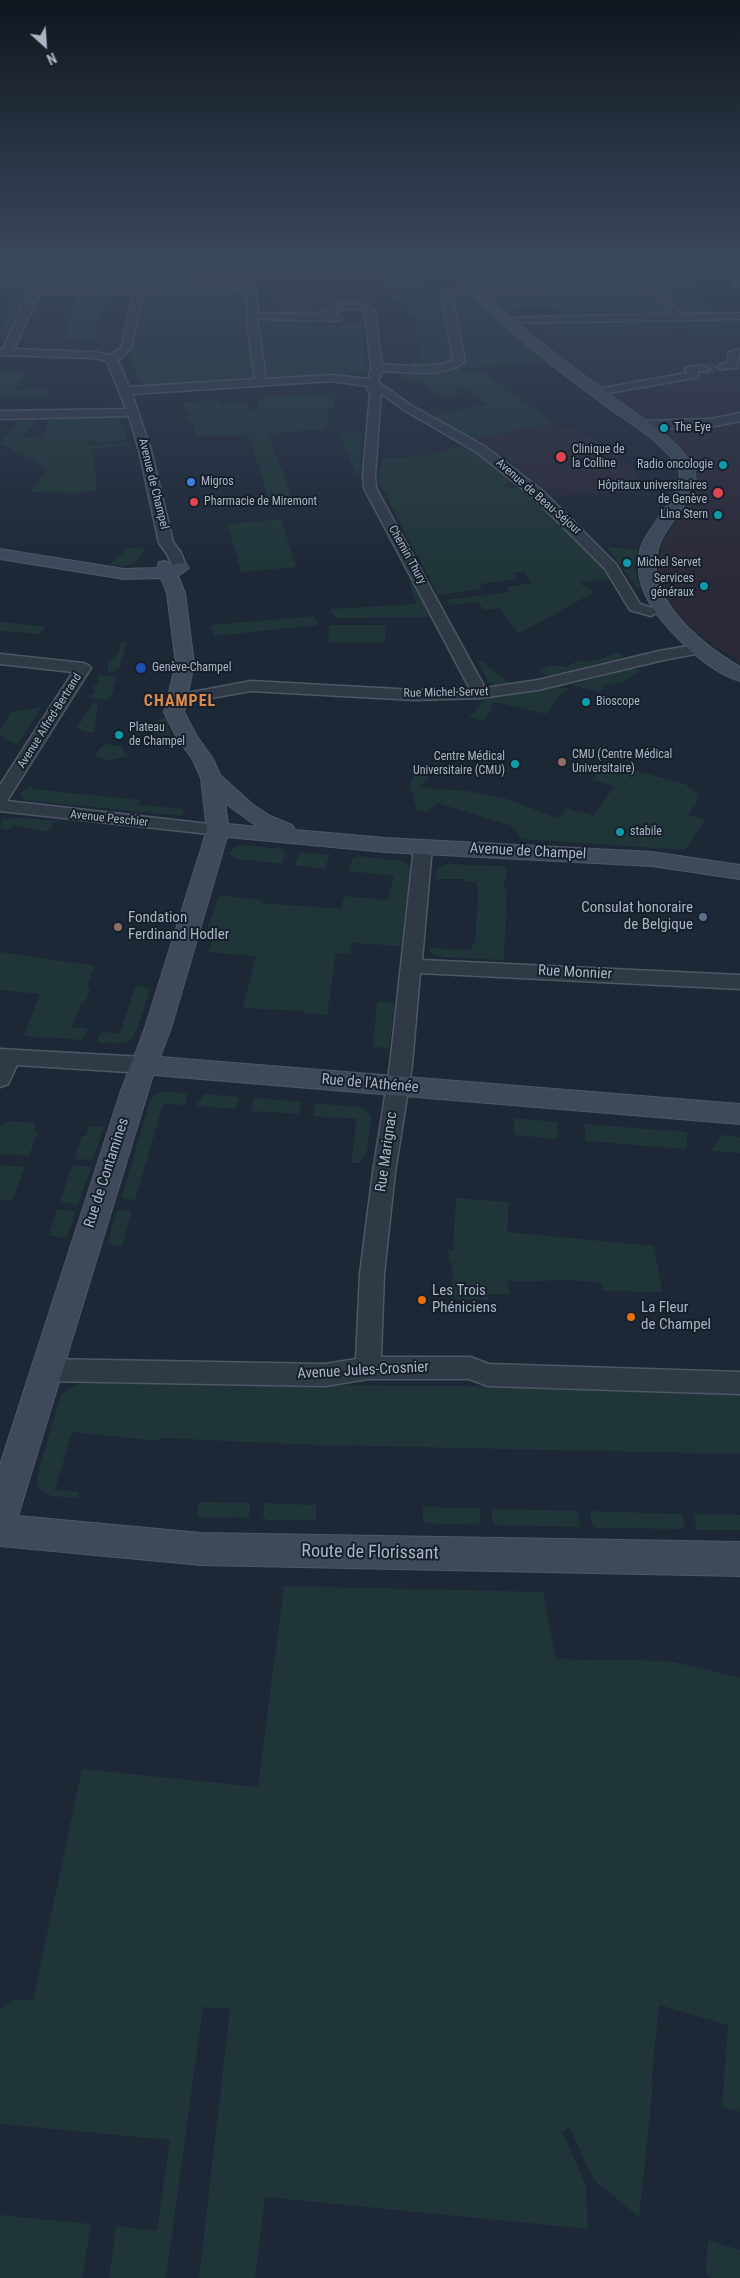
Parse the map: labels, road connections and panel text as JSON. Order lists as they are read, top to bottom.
{
  "streets": {
    "main road": [
      "Avenue de Champel",
      "Rue de l'Athénée",
      "Rue de Contamines",
      "Route de Florissant"
    ],
    "street": [
      "Avenue de Beau-Séjour",
      "Chemin Thury",
      "Rue Michel-Servet",
      "Avenue Alfred-Bertrand",
      "Avenue Peschier",
      "Rue Monnier",
      "Rue Marignac",
      "Avenue Jules-Crosnier"
    ]
  },
  "crossings": [
    ["Avenue de Champel", "Rue Michel-Servet"],
    ["Avenue de Champel", "Avenue Peschier"],
    ["Avenue de Champel", "Rue Marignac"],
    ["Avenue de Champel", "Rue de Contamines"],
    ["Avenue de Beau-Séjour", "Chemin Thury"],
    ["Chemin Thury", "Rue Michel-Servet"],
    ["Avenue Peschier", "Rue de Contamines"],
    ["Rue Monnier", "Rue Marignac"],
    ["Rue de l'Athénée", "Rue Marignac"],
    ["Rue de l'Athénée", "Rue de Contamines"],
    ["Rue Marignac", "Avenue Jules-Crosnier"],
    ["Rue de Contamines", "Avenue Jules-Crosnier"]
  ],
  "districts": ["CHAMPEL"],
  "places": [
    "The Eye",
    "Clinique de la Colline",
    "Radio oncologie",
    "Migros",
    "Hôpitaux universitaires de Genève",
    "Pharmacie de Miremont",
    "Lina Stern",
    "Michel Servet",
    "Services généraux",
    "Genève-Champel",
    "Bioscope",
    "Plateau de Champel",
    "CMU (Centre Médical Universitaire)",
    "Centre Médical Universitaire (CMU)",
    "stabile",
    "Consulat honoraire de Belgique",
    "Fondation Ferdinand Hodler",
    "Les Trois Phéniciens",
    "La Fleur de Champel"
  ],
  "north": "bottom right"
}
